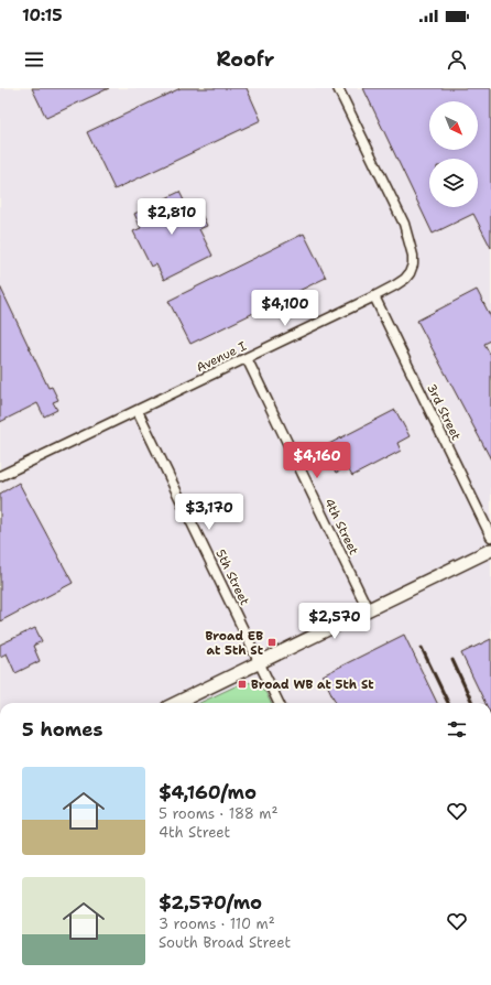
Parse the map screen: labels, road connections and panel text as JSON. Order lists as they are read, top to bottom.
{
  "streets": {
    "street": [
      "Avenue I",
      "3rd Street",
      "4th Street",
      "5th Street"
    ]
  },
  "crossings": [
    ["Avenue I", "3rd Street"],
    ["Avenue I", "4th Street"],
    ["Avenue I", "5th Street"]
  ],
  "places": {
    "transit": ["Broad EB at 5th St", "Broad WB at 5th St"]
  },
  "north": "bottom right",
  "page": {
    "status": "10:15",
    "header": "Roofr",
    "price": [
      "$2,810",
      "$4,100",
      "$4,160",
      "$3,170",
      "$2,570"
    ],
    "heading": "5 homes",
    "list": [
      {
        "name": "$4,160/mo",
        "note": "5 rooms · 188 m² · 4th Street"
      },
      {
        "name": "$2,570/mo",
        "note": "3 rooms · 110 m² · South Broad Street"
      }
    ]
  }
}
